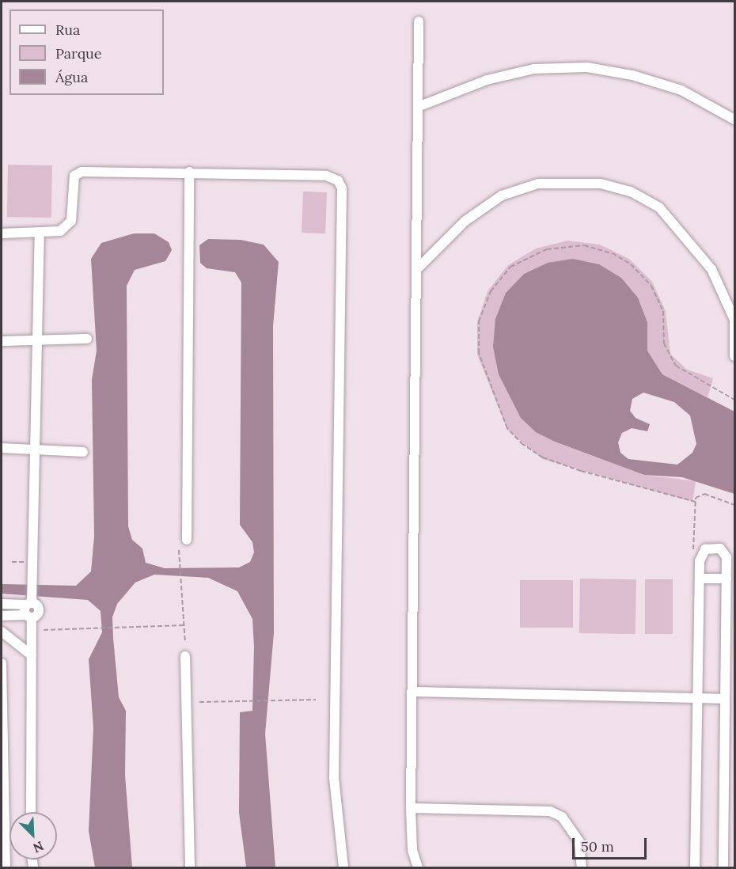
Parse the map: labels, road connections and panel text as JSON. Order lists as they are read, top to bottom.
{
  "legend": ["Rua", "Parque", "Água"],
  "scale_bar": "50 m",
  "north": "bottom right"
}
